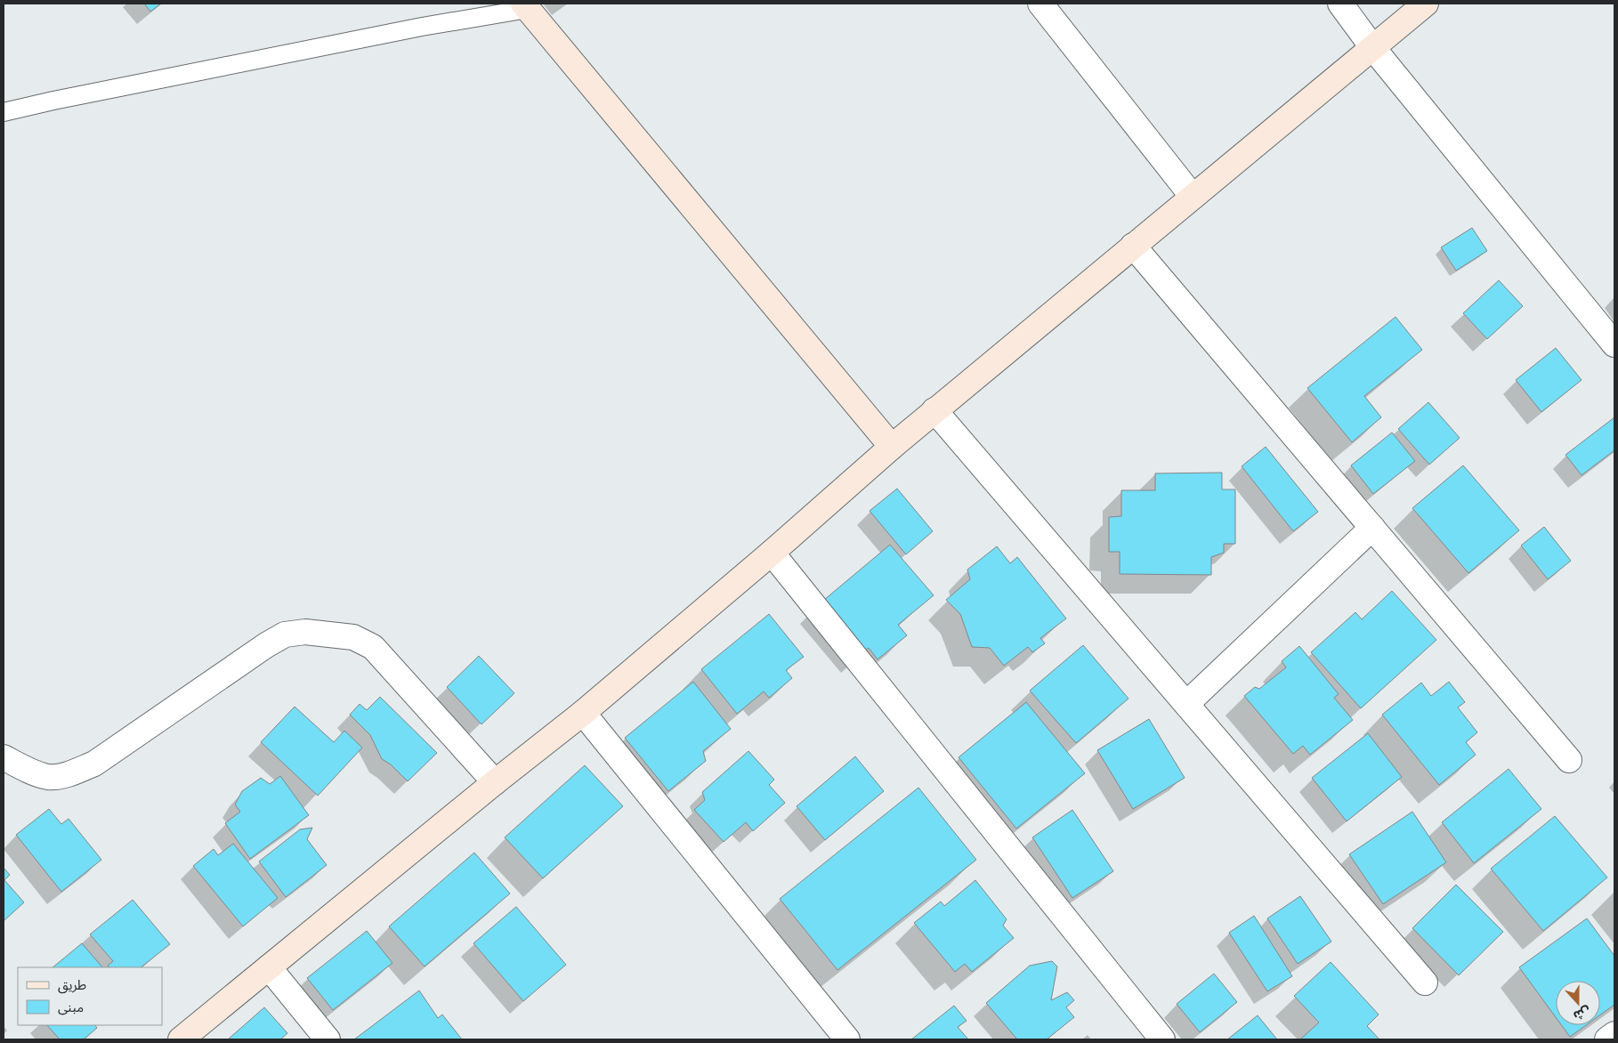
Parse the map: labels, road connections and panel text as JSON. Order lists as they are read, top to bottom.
{
  "legend": ["طريق", "مبنى"],
  "north": "bottom"
}
